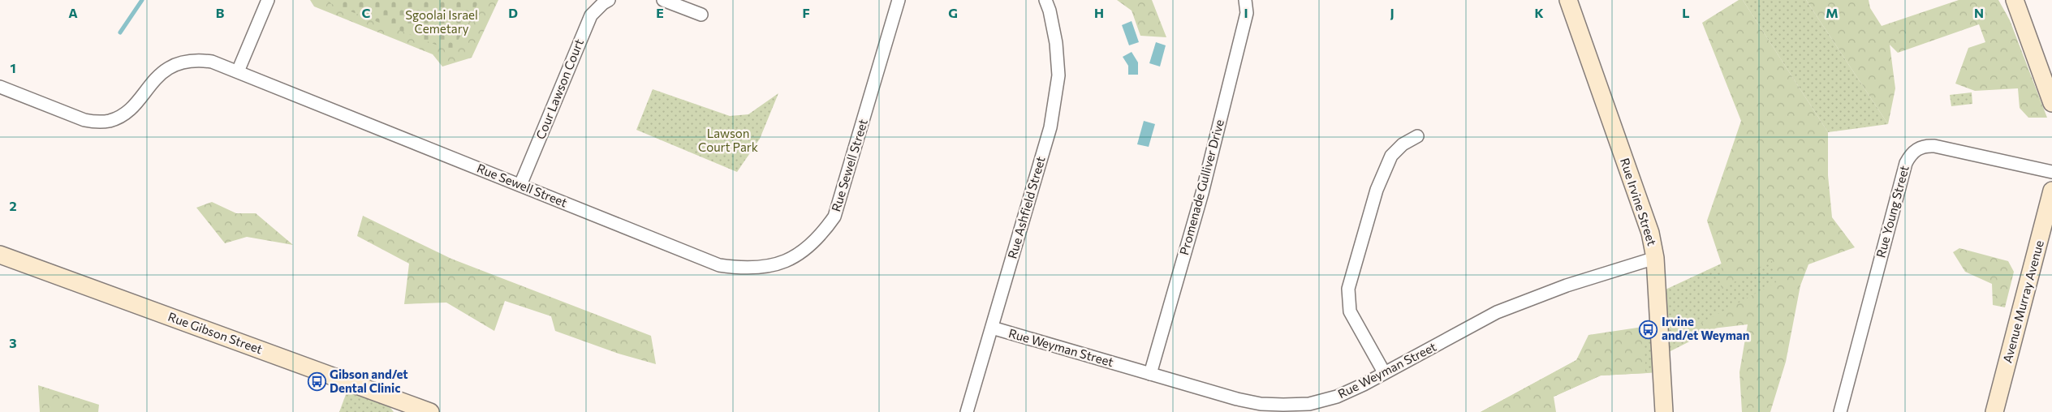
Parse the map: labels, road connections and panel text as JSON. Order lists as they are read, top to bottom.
{
  "streets": {
    "street": [
      "Cour Lawson Court",
      "Rue Sewell Street",
      "Promenade Gulliver Drive",
      "Rue Irvine Street",
      "Rue Ashfield Street",
      "Rue Young Street",
      "Avenue Murray Avenue",
      "Rue Gibson Street",
      "Rue Weyman Street"
    ]
  },
  "crossings": [
    ["Cour Lawson Court", "Rue Sewell Street"],
    ["Promenade Gulliver Drive", "Rue Weyman Street"],
    ["Rue Irvine Street", "Rue Weyman Street"],
    ["Rue Ashfield Street", "Rue Weyman Street"]
  ],
  "parks": ["Sgoolai Israel Cemetary", "Lawson Court Park"],
  "places": {
    "bus stop": ["Irvine and/et Weyman", "Gibson and/et Dental Clinic"]
  },
  "grid": {
    "columns": [
      "A",
      "B",
      "C",
      "D",
      "E",
      "F",
      "G",
      "H",
      "I",
      "J",
      "K",
      "L",
      "M",
      "N"
    ],
    "rows": ["1", "2", "3"]
  }
}
